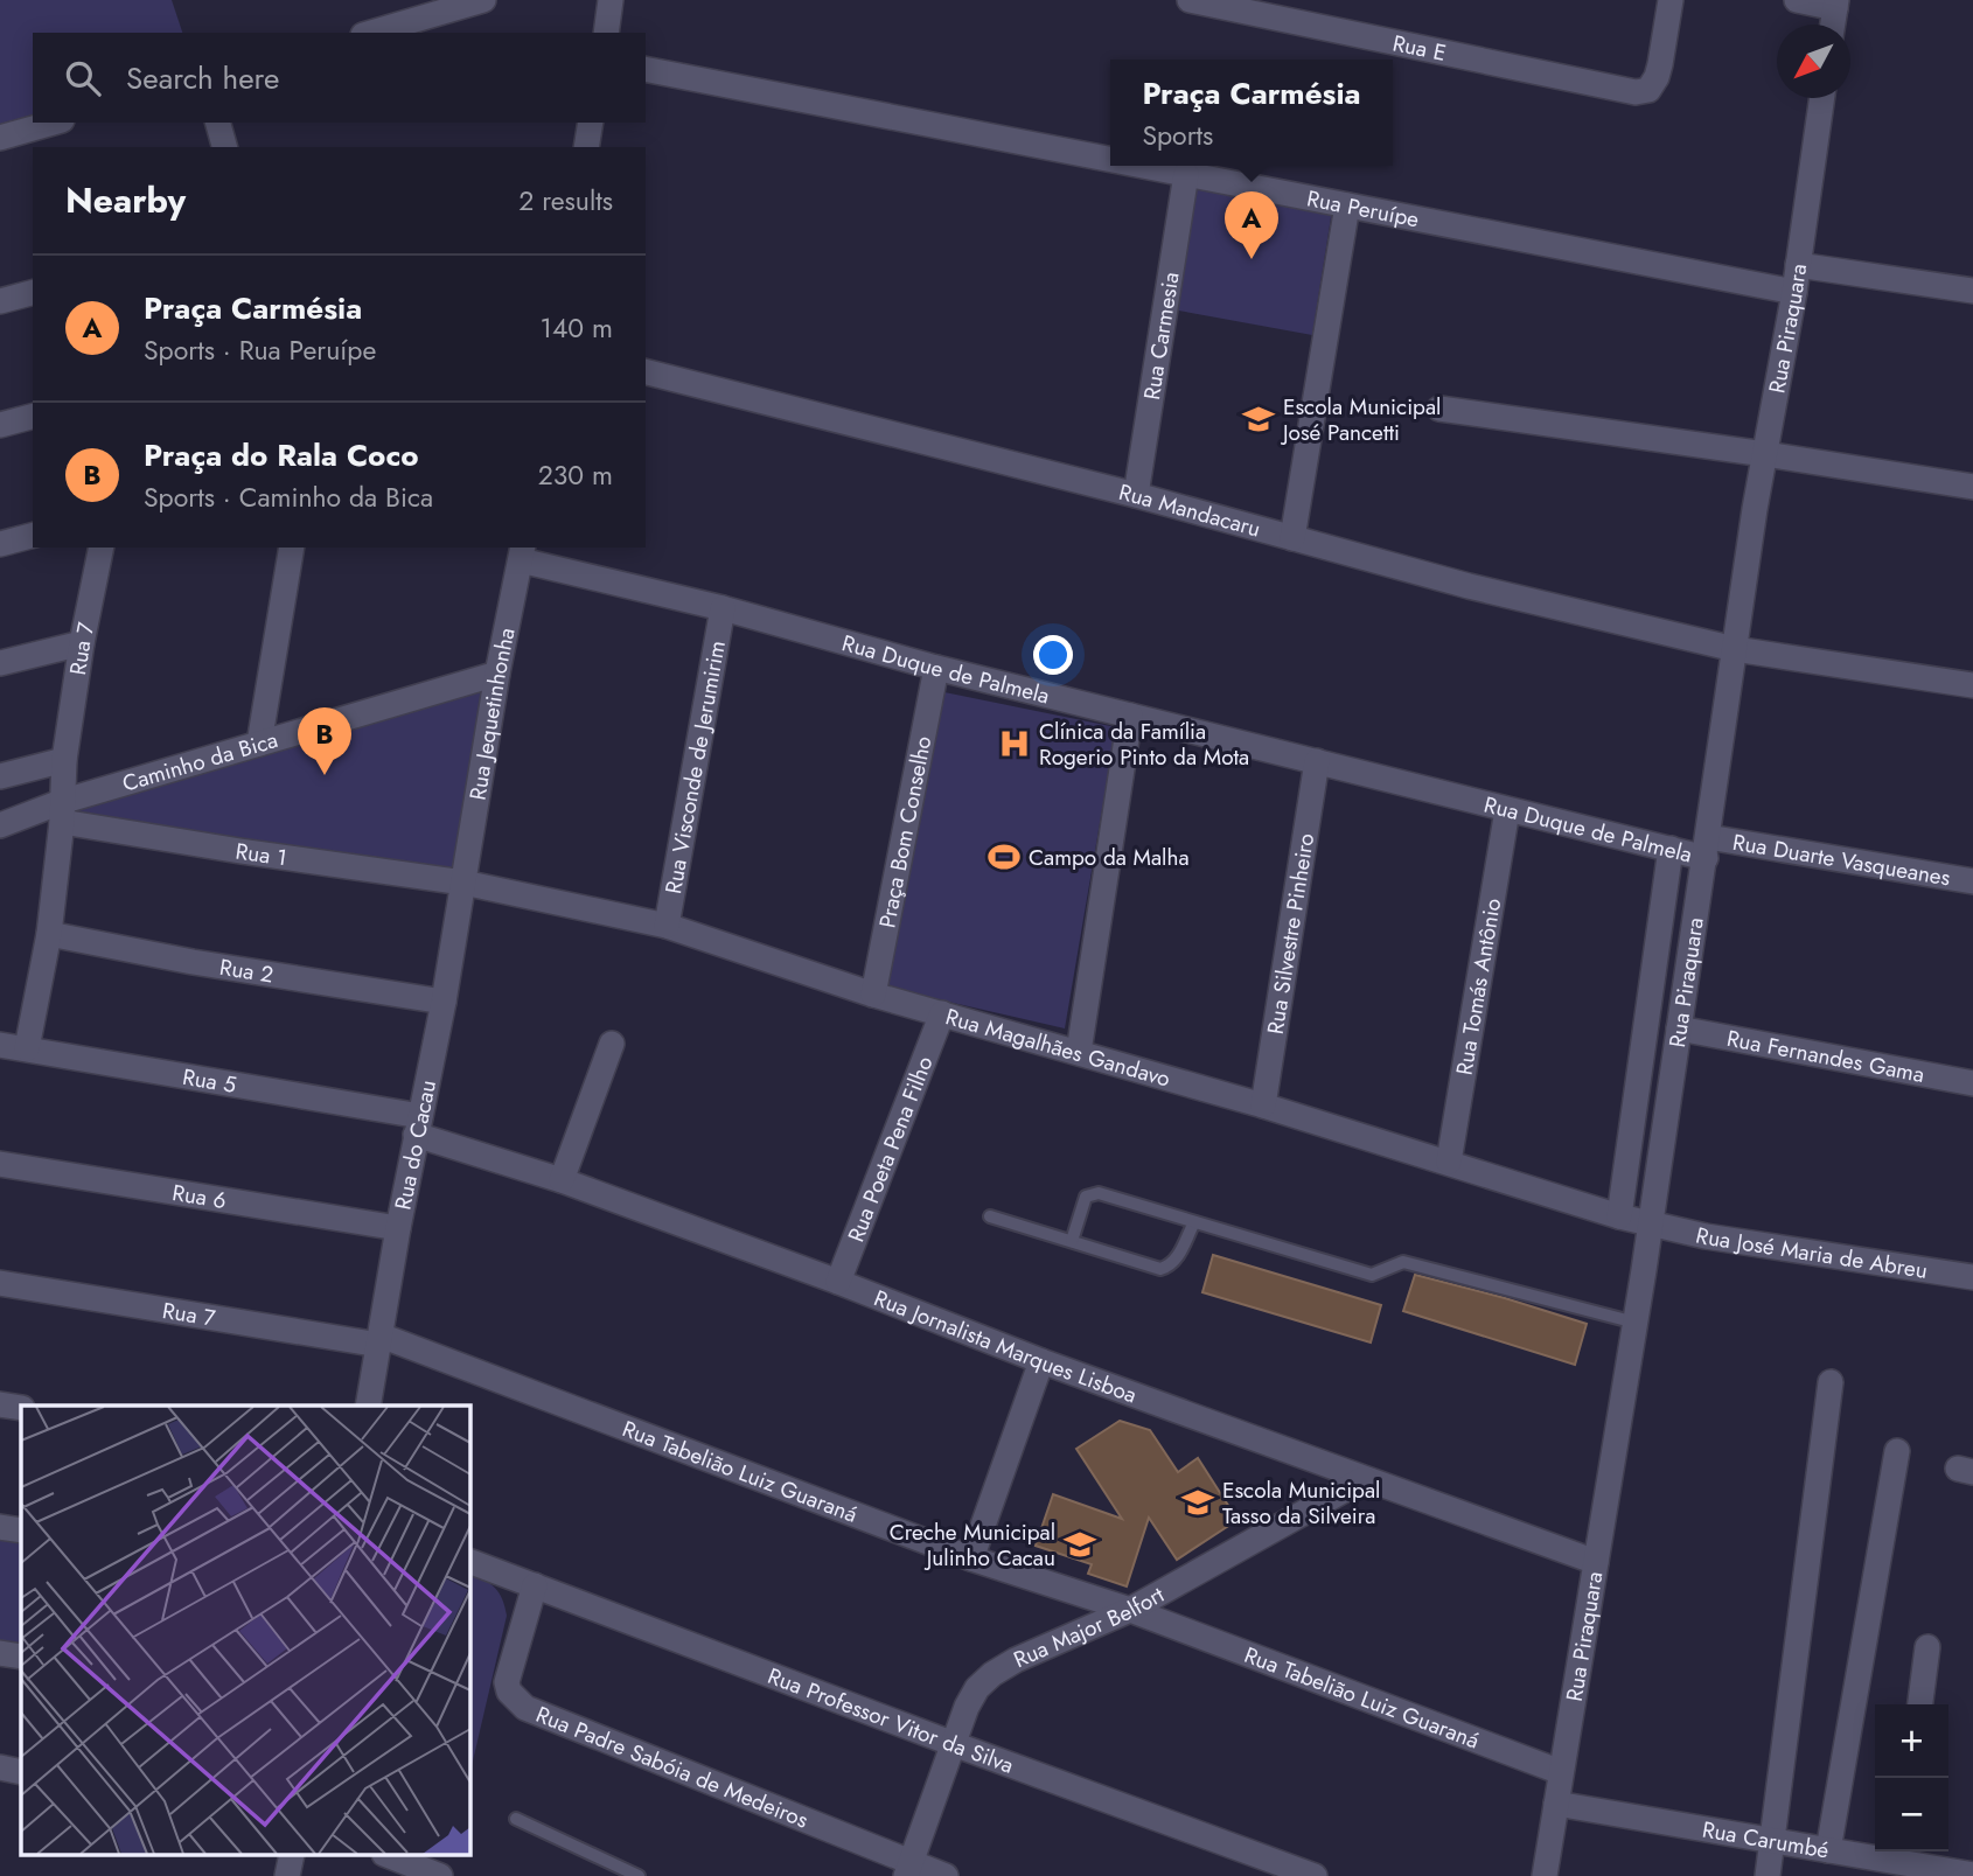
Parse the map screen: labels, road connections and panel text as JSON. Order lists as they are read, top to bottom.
{
  "streets": {
    "street": [
      "Rua E",
      "Rua Peruípe",
      "Rua Piraquara",
      "Rua Carmesia",
      "Rua Mandacaru",
      "Rua 7",
      "Rua Duque de Palmela",
      "Rua Jequetinhonha",
      "Caminho da Bica",
      "Rua Visconde de Jerumirim",
      "Praça Bom Conselho",
      "Rua 1",
      "Rua Duarte Vasqueanes",
      "Rua Silvestre Pinheiro",
      "Rua 2",
      "Rua Tomás Antônio",
      "Rua Magalhães Gandavo",
      "Rua Fernandes Gama",
      "Rua 5",
      "Rua do Cacau",
      "Rua Poeta Pena Filho",
      "Rua 6",
      "Rua José Maria de Abreu",
      "Rua Jornalista Marques Lisboa",
      "Rua Tabelião Luiz Guaraná",
      "Rua Major Belfort",
      "Rua Professor Vitor da Silva",
      "Rua Padre Sabóia de Medeiros",
      "Rua Carumbé"
    ]
  },
  "crossings": [
    ["Rua Peruípe", "Rua Piraquara"],
    ["Rua Peruípe", "Rua Carmesia"],
    ["Rua Piraquara", "Rua Mandacaru"],
    ["Rua Piraquara", "Rua Duque de Palmela"],
    ["Rua Piraquara", "Rua Duarte Vasqueanes"],
    ["Rua Piraquara", "Rua Magalhães Gandavo"],
    ["Rua Piraquara", "Rua Fernandes Gama"],
    ["Rua Piraquara", "Rua José Maria de Abreu"],
    ["Rua Piraquara", "Rua Jornalista Marques Lisboa"],
    ["Rua Piraquara", "Rua Tabelião Luiz Guaraná"],
    ["Rua Piraquara", "Rua Carumbé"],
    ["Rua Carmesia", "Rua Mandacaru"],
    ["Rua 7", "Caminho da Bica"],
    ["Rua 7", "Rua 1"],
    ["Rua 7", "Rua 2"],
    ["Rua 7", "Rua 5"],
    ["Rua 7", "Rua do Cacau"],
    ["Rua 7", "Rua Tabelião Luiz Guaraná"],
    ["Rua Duque de Palmela", "Rua Jequetinhonha"],
    ["Rua Duque de Palmela", "Rua Visconde de Jerumirim"],
    ["Rua Duque de Palmela", "Praça Bom Conselho"],
    ["Rua Duque de Palmela", "Rua Duarte Vasqueanes"],
    ["Rua Duque de Palmela", "Rua Silvestre Pinheiro"],
    ["Rua Duque de Palmela", "Rua Tomás Antônio"],
    ["Rua Jequetinhonha", "Caminho da Bica"],
    ["Rua Jequetinhonha", "Rua 1"],
    ["Rua Jequetinhonha", "Rua Magalhães Gandavo"],
    ["Rua Jequetinhonha", "Rua do Cacau"],
    ["Caminho da Bica", "Rua 1"],
    ["Rua Visconde de Jerumirim", "Rua Magalhães Gandavo"],
    ["Praça Bom Conselho", "Rua Magalhães Gandavo"],
    ["Rua 1", "Rua Magalhães Gandavo"],
    ["Rua 1", "Rua do Cacau"],
    ["Rua Silvestre Pinheiro", "Rua Magalhães Gandavo"],
    ["Rua 2", "Rua do Cacau"],
    ["Rua Tomás Antônio", "Rua Magalhães Gandavo"],
    ["Rua Magalhães Gandavo", "Rua do Cacau"],
    ["Rua Magalhães Gandavo", "Rua Poeta Pena Filho"],
    ["Rua Magalhães Gandavo", "Rua José Maria de Abreu"],
    ["Rua 5", "Rua do Cacau"],
    ["Rua 5", "Rua Jornalista Marques Lisboa"],
    ["Rua do Cacau", "Rua 6"],
    ["Rua do Cacau", "Rua Jornalista Marques Lisboa"],
    ["Rua do Cacau", "Rua Tabelião Luiz Guaraná"],
    ["Rua Poeta Pena Filho", "Rua Jornalista Marques Lisboa"],
    ["Rua Jornalista Marques Lisboa", "Rua Major Belfort"],
    ["Rua Tabelião Luiz Guaraná", "Rua Major Belfort"],
    ["Rua Major Belfort", "Rua Professor Vitor da Silva"],
    ["Rua Major Belfort", "Rua Padre Sabóia de Medeiros"],
    ["Rua Professor Vitor da Silva", "Rua Padre Sabóia de Medeiros"]
  ],
  "places": {
    "school or university": ["Escola Municipal José Pancetti", "Escola Municipal Tasso da Silveira", "Creche Municipal Julinho Cacau"],
    "hospital": ["Clínica da Família Rogerio Pinto da Mota"],
    "sports": ["Campo da Malha"]
  },
  "north": "bottom left",
  "page": {
    "search": "Search here",
    "popup": ["Praça Carmésia", "Sports"],
    "heading": ["Nearby", "2 results"],
    "pins": ["A", "B"],
    "list": [
      {
        "mark": "A",
        "name": "Praça Carmésia",
        "note": "Sports · Rua Peruípe",
        "value": "140 m"
      },
      {
        "mark": "B",
        "name": "Praça do Rala Coco",
        "note": "Sports · Caminho da Bica",
        "value": "230 m"
      }
    ],
    "map_buttons": ["+", "−"]
  }
}
